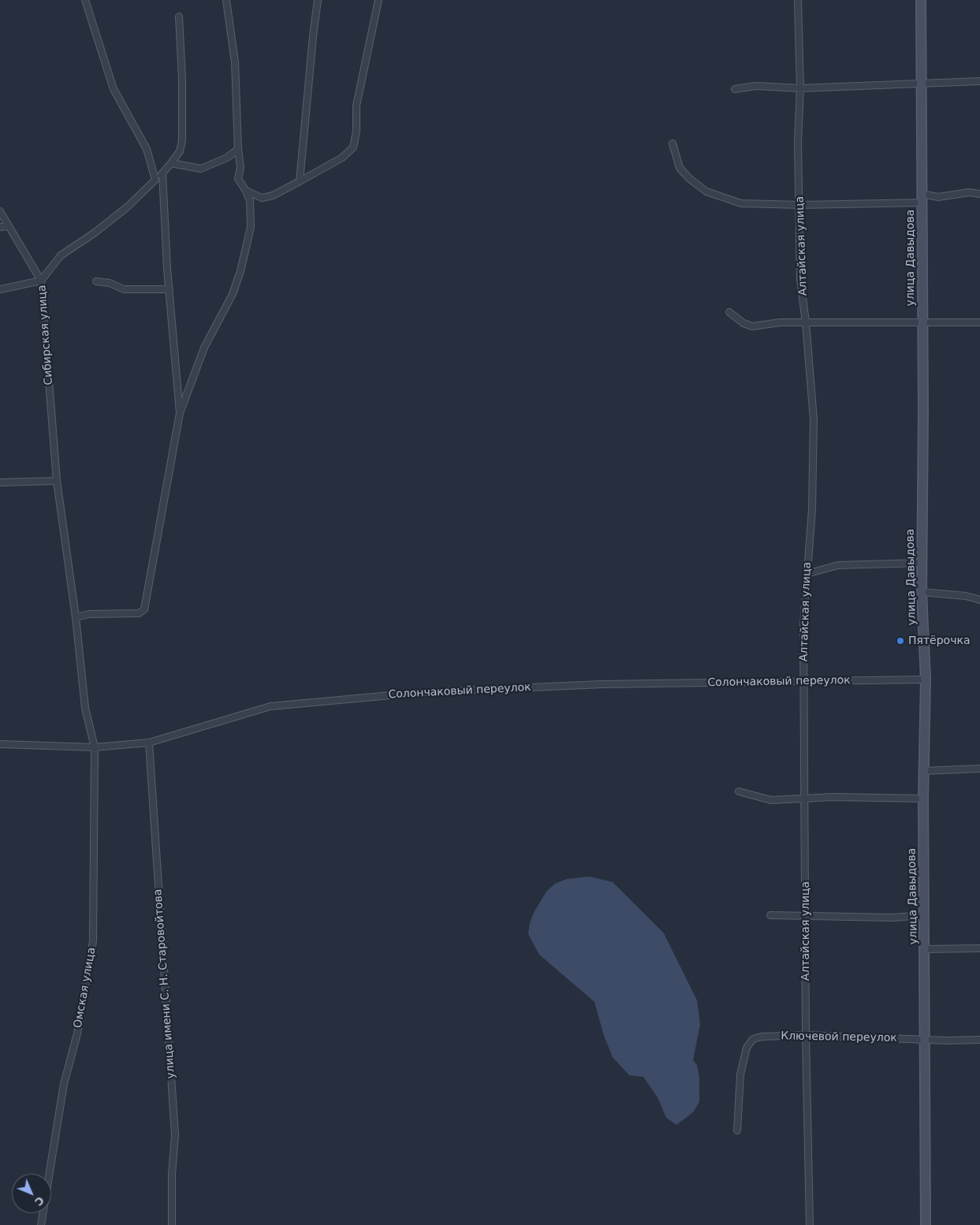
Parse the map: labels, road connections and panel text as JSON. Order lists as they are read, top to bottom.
{
  "streets": {
    "main road": ["улица Давыдова"],
    "street": [
      "Алтайская улица",
      "Сибирская улица",
      "Солончаковый переулок",
      "улица имени С. Н. Старовойтова",
      "Омская улица",
      "Ключевой переулок"
    ]
  },
  "crossings": [
    ["Алтайская улица", "Солончаковый переулок"],
    ["Алтайская улица", "Ключевой переулок"],
    ["улица Давыдова", "Солончаковый переулок"],
    ["улица Давыдова", "Ключевой переулок"],
    ["Сибирская улица", "Солончаковый переулок"],
    ["Сибирская улица", "Омская улица"],
    ["Солончаковый переулок", "улица имени С. Н. Старовойтова"],
    ["Солончаковый переулок", "Омская улица"]
  ],
  "places": ["Пятёрочка"],
  "north": "bottom right"
}
